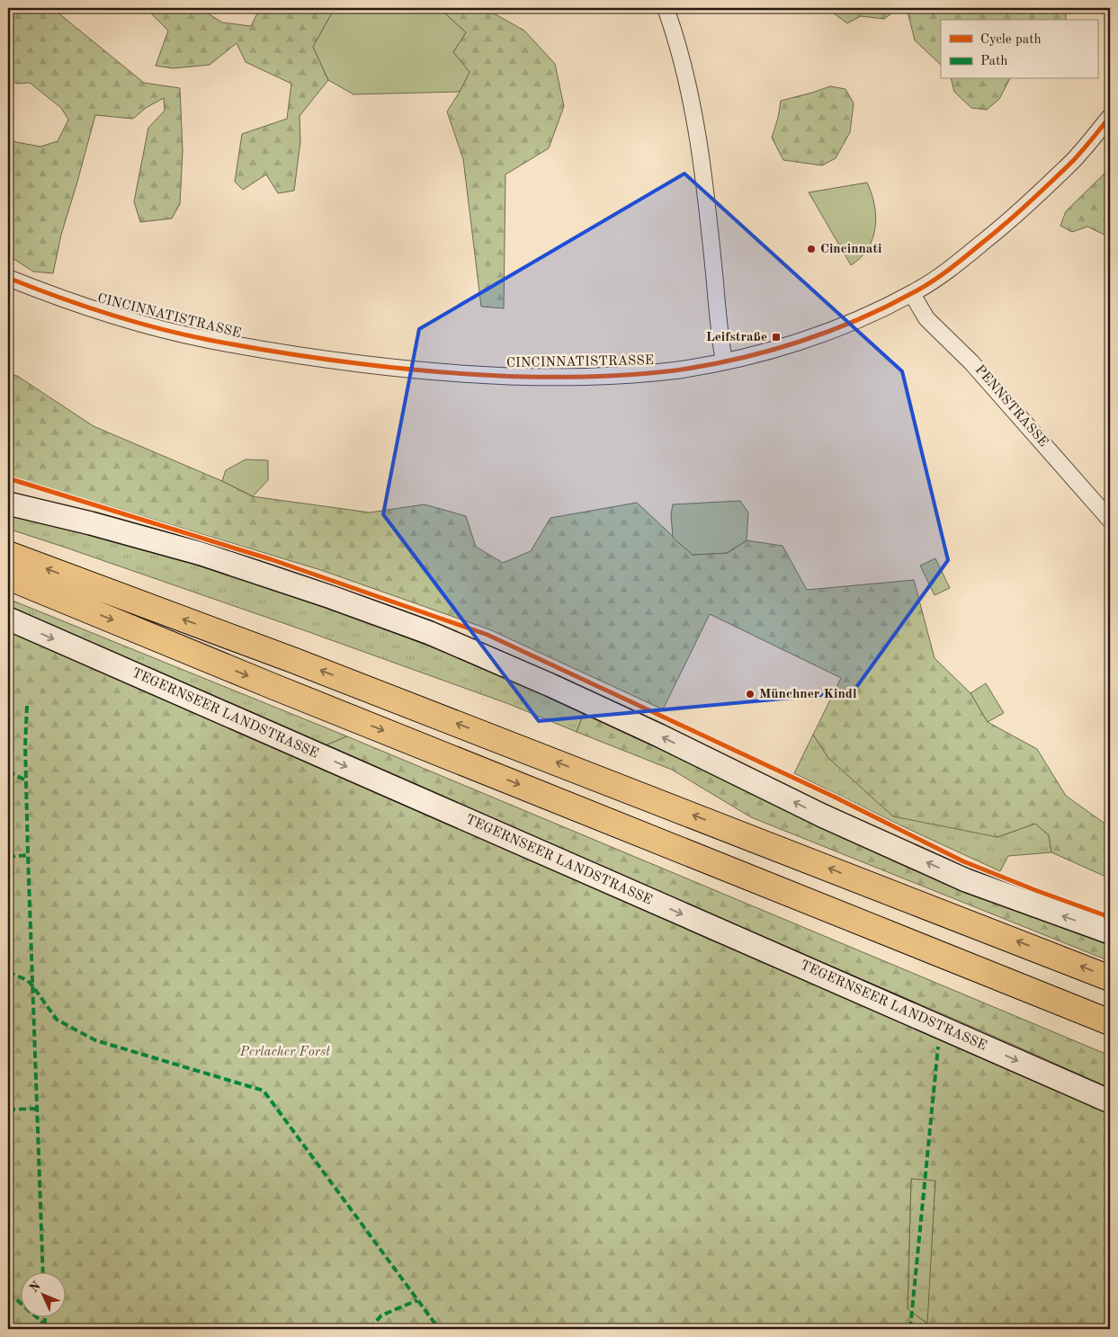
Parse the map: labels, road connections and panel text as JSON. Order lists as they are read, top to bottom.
{
  "streets": {
    "main road": ["TEGERNSEER LANDSTRASSE"],
    "street": ["CINCINNATISTRASSE", "PENNSTRASSE"]
  },
  "crossings": [
    ["CINCINNATISTRASSE", "PENNSTRASSE"]
  ],
  "parks": ["Perlacher Forst"],
  "places": {
    "other": ["Cincinnati", "Münchner Kindl"],
    "transit": ["Leifstraße"]
  },
  "legend": ["Cycle path", "Path"],
  "north": "top left"
}
